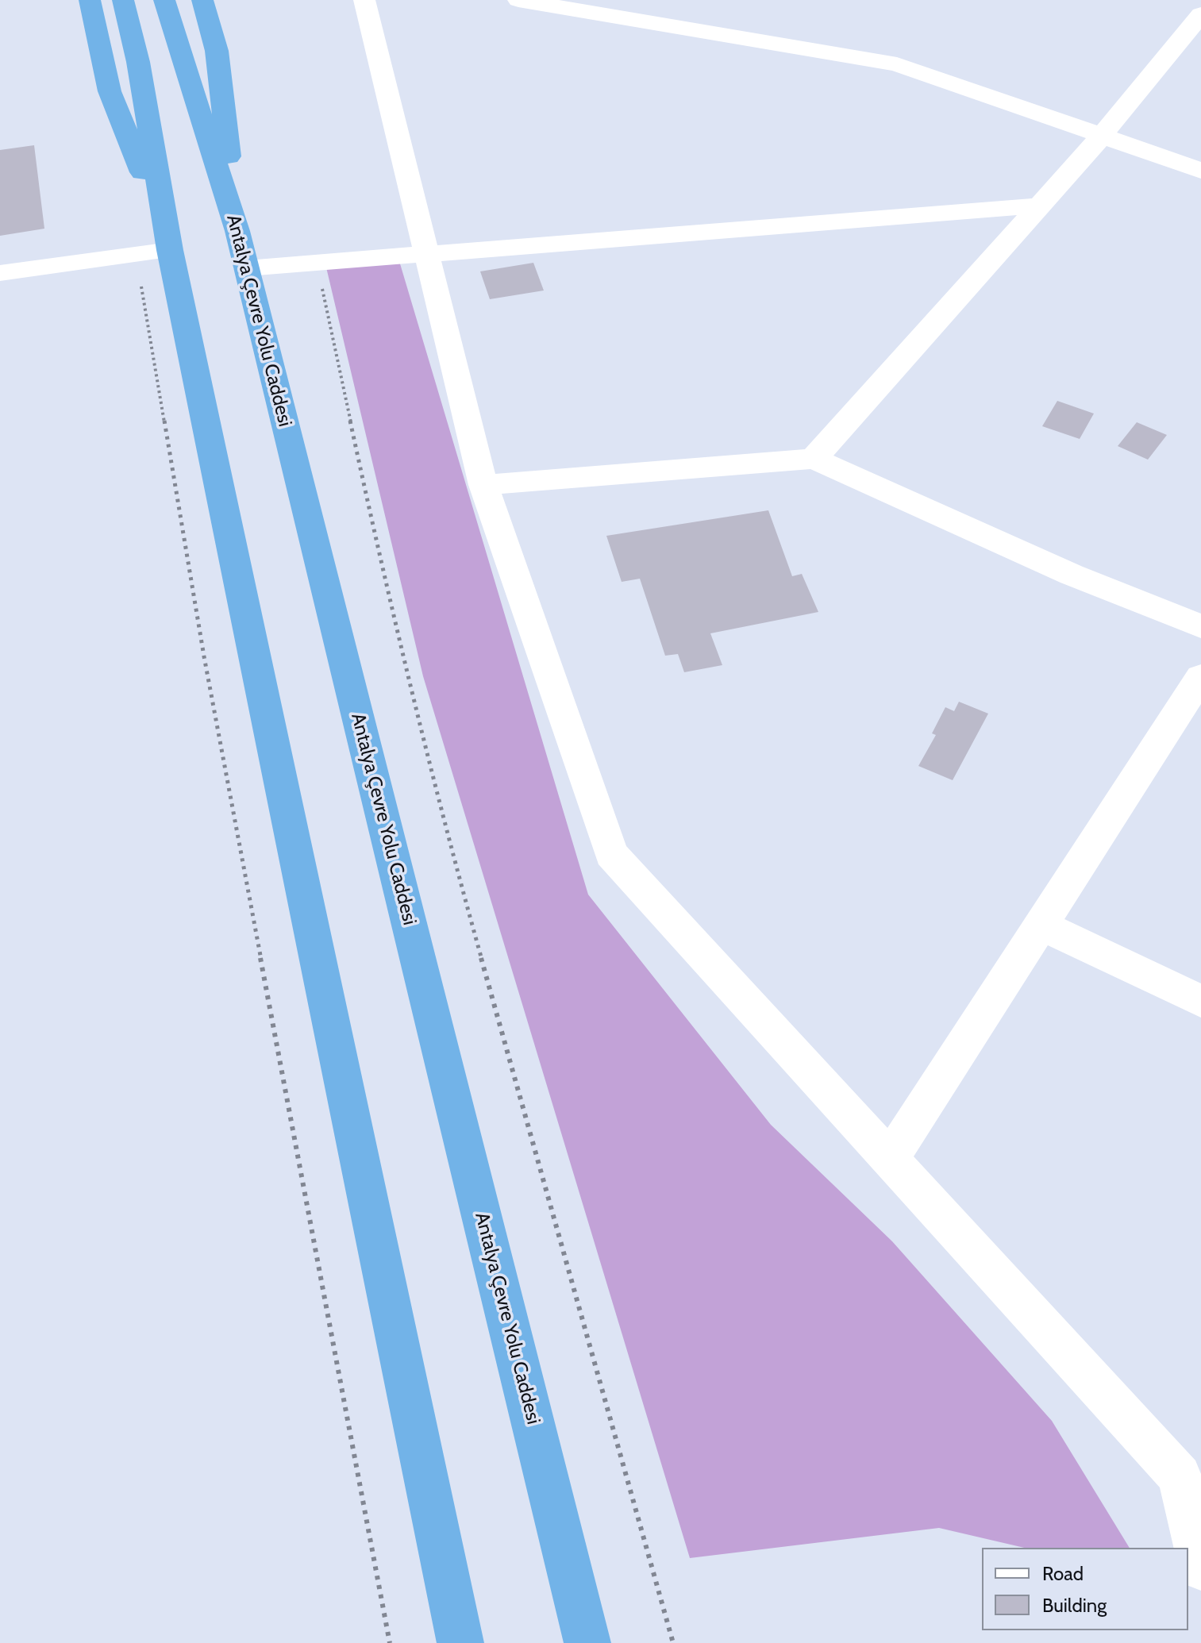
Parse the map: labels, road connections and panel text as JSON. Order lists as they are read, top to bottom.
{
  "streets": {
    "highway": ["Antalya Çevre Yolu Caddesi"]
  },
  "legend": ["Road", "Building"]
}
